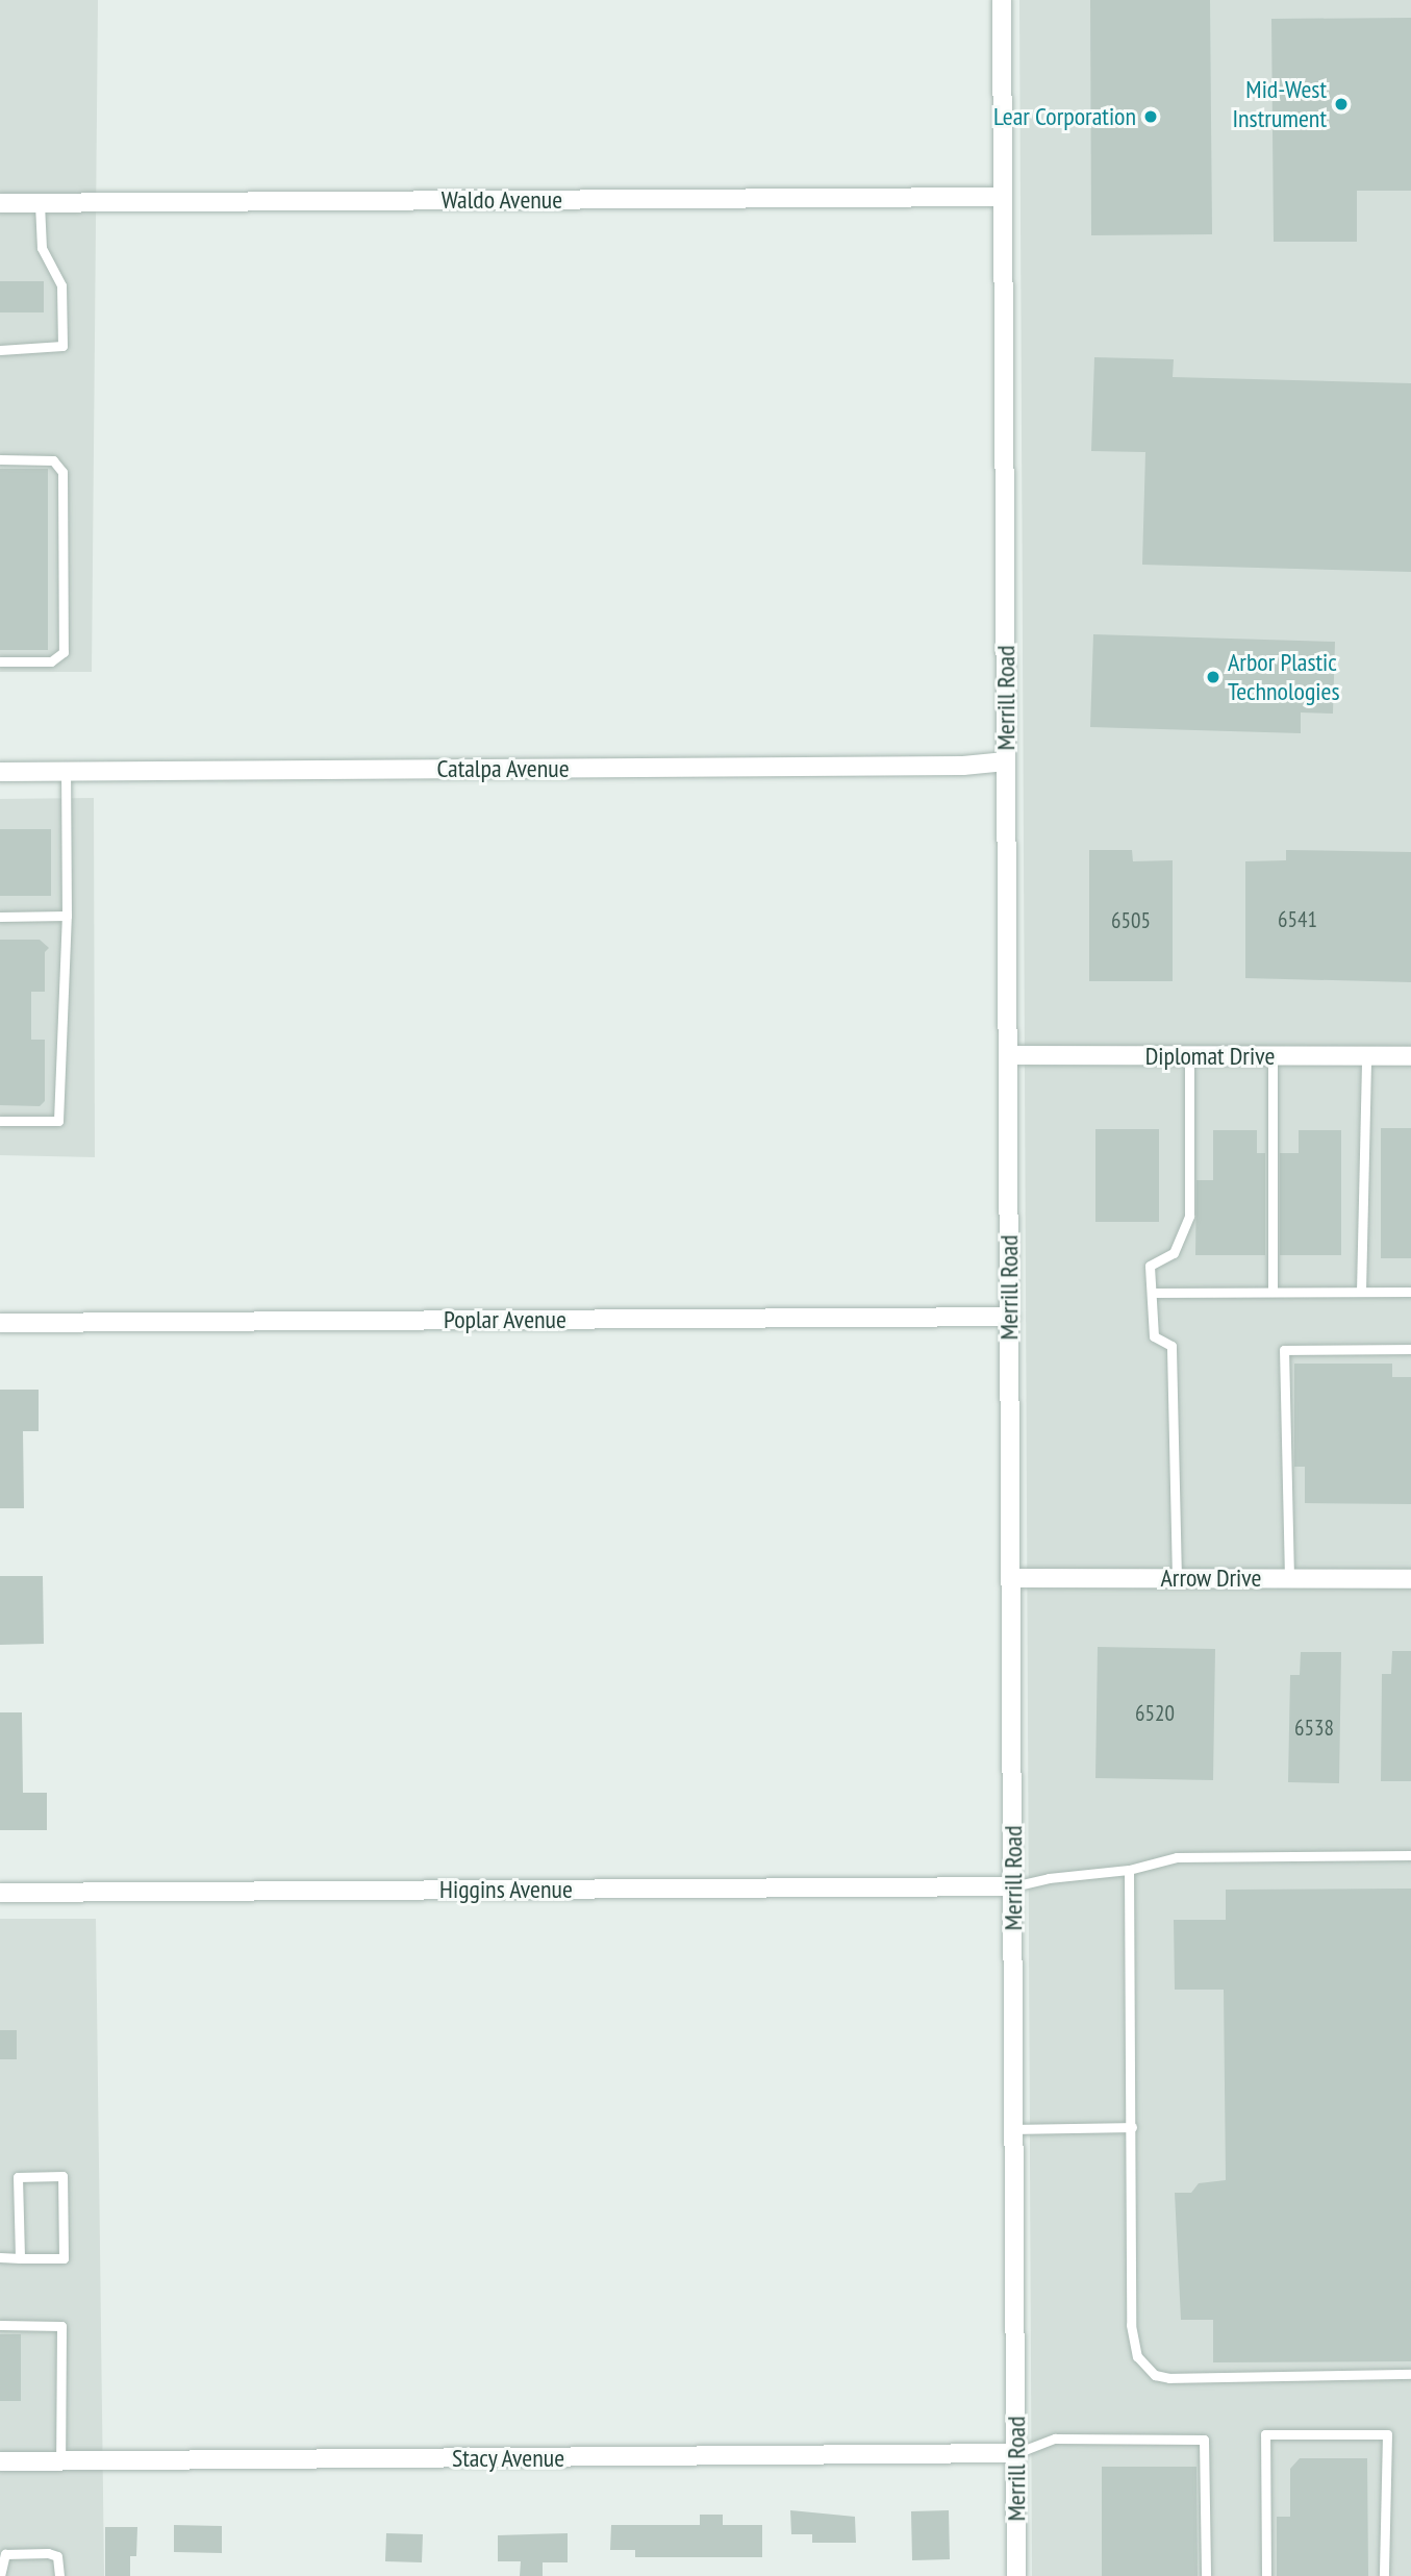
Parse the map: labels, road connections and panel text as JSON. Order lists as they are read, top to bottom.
{
  "streets": {
    "street": [
      "Waldo Avenue",
      "Merrill Road",
      "Catalpa Avenue",
      "Diplomat Drive",
      "Poplar Avenue",
      "Arrow Drive",
      "Higgins Avenue",
      "Stacy Avenue"
    ]
  },
  "crossings": [
    ["Waldo Avenue", "Merrill Road"],
    ["Merrill Road", "Catalpa Avenue"],
    ["Merrill Road", "Diplomat Drive"],
    ["Merrill Road", "Poplar Avenue"],
    ["Merrill Road", "Arrow Drive"],
    ["Merrill Road", "Higgins Avenue"],
    ["Merrill Road", "Stacy Avenue"]
  ],
  "places": ["Mid-West Instrument", "Lear Corporation", "Arbor Plastic Technologies"],
  "house_numbers": [
    "6541",
    "6505",
    "6520",
    "6538"
  ]
}
